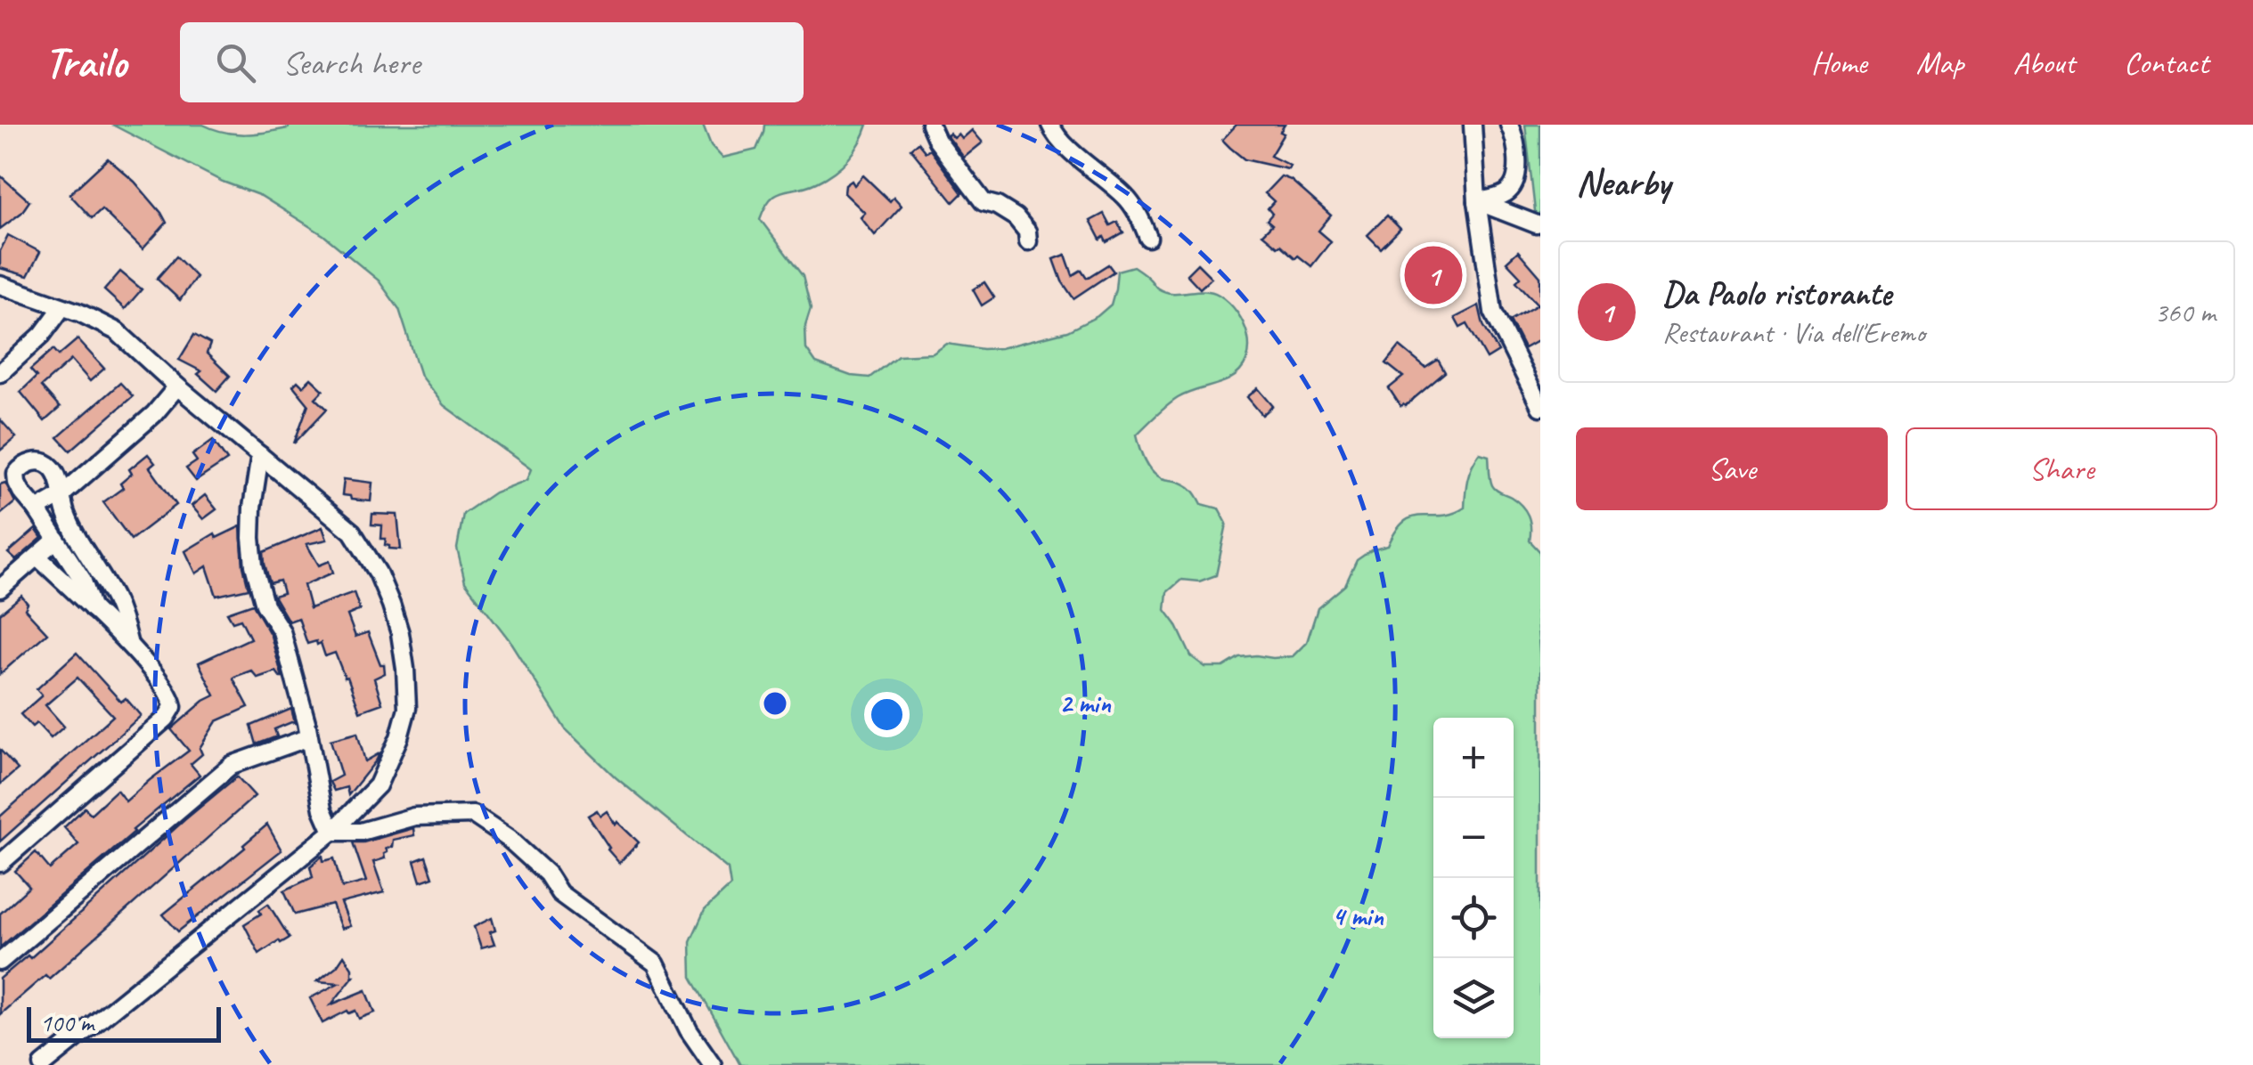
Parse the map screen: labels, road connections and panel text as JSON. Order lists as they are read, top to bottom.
{
  "scale_bar": "100 m",
  "page": {
    "header": "Trailo",
    "search": "Search here",
    "nav": [
      "Home",
      "Map",
      "About",
      "Contact"
    ],
    "heading": "Nearby",
    "list": [
      {
        "mark": "1",
        "name": "Da Paolo ristorante",
        "note": "Restaurant · Via dell'Eremo",
        "value": "360 m"
      }
    ],
    "pins": "1",
    "buttons": ["Save", "Share"],
    "map_buttons": ["+", "−"],
    "scale": "100 m"
  },
  "rings": ["2 min", "4 min"]
}
